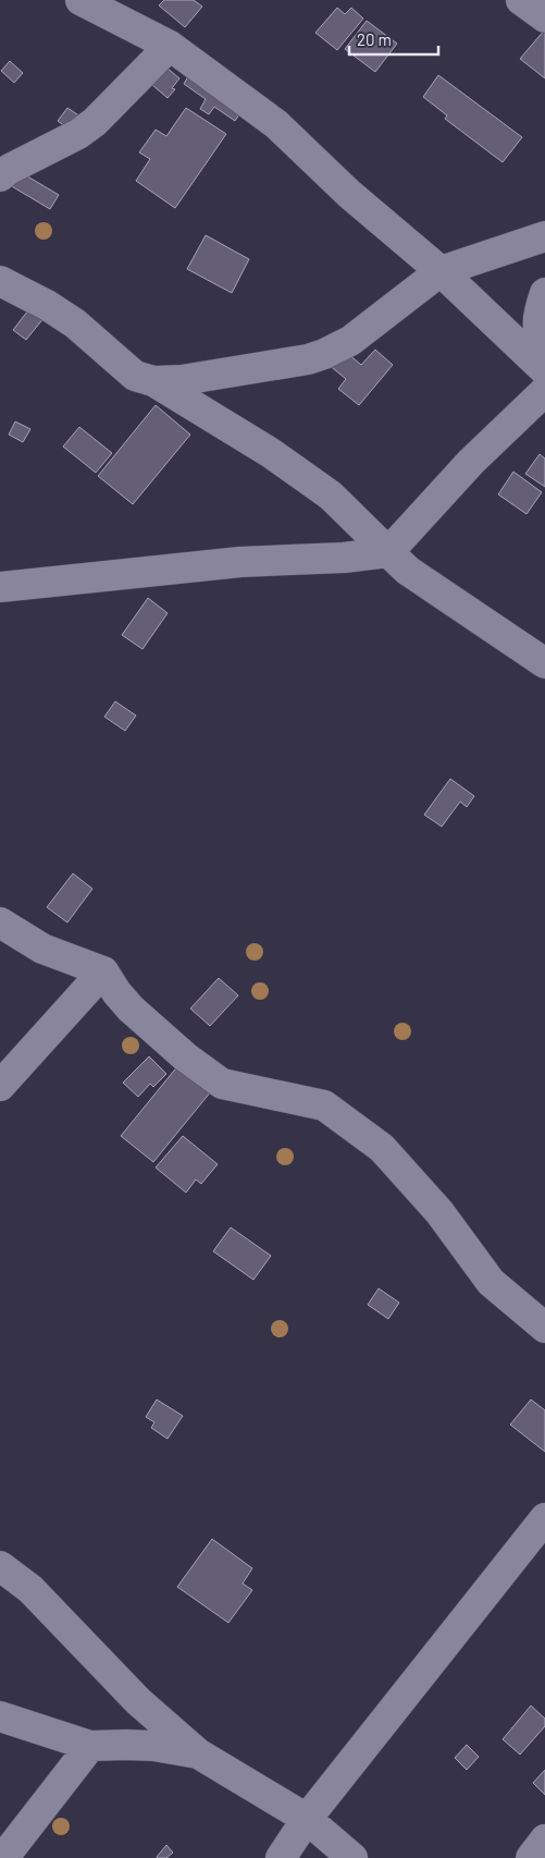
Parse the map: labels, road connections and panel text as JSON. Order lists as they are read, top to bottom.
{
  "scale_bar": "20 m"
}
